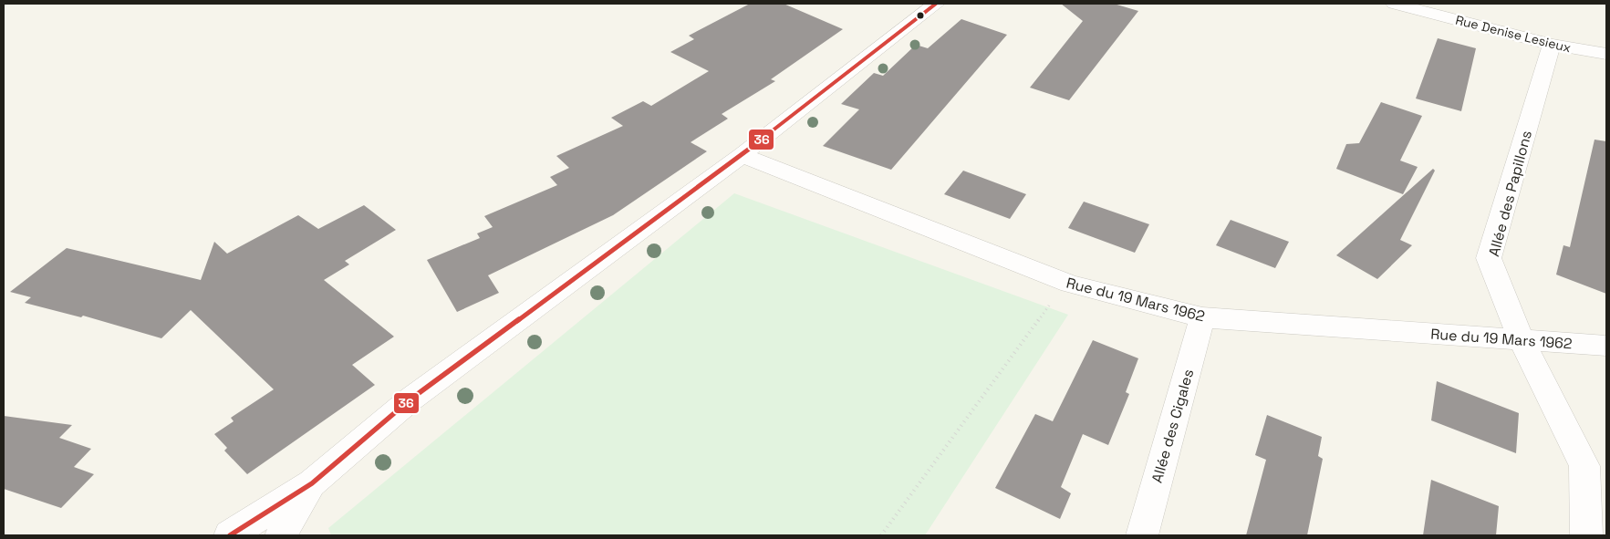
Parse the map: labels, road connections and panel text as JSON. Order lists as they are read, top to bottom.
{
  "streets": {
    "street": [
      "Rue Denise Lesieux",
      "Allée des Papillons",
      "Rue du 19 Mars 1962",
      "Allée des Cigales"
    ]
  },
  "crossings": [
    ["Rue Denise Lesieux", "Allée des Papillons"],
    ["Allée des Papillons", "Rue du 19 Mars 1962"],
    ["Rue du 19 Mars 1962", "Allée des Cigales"]
  ],
  "lines": ["transit line 36"]
}
